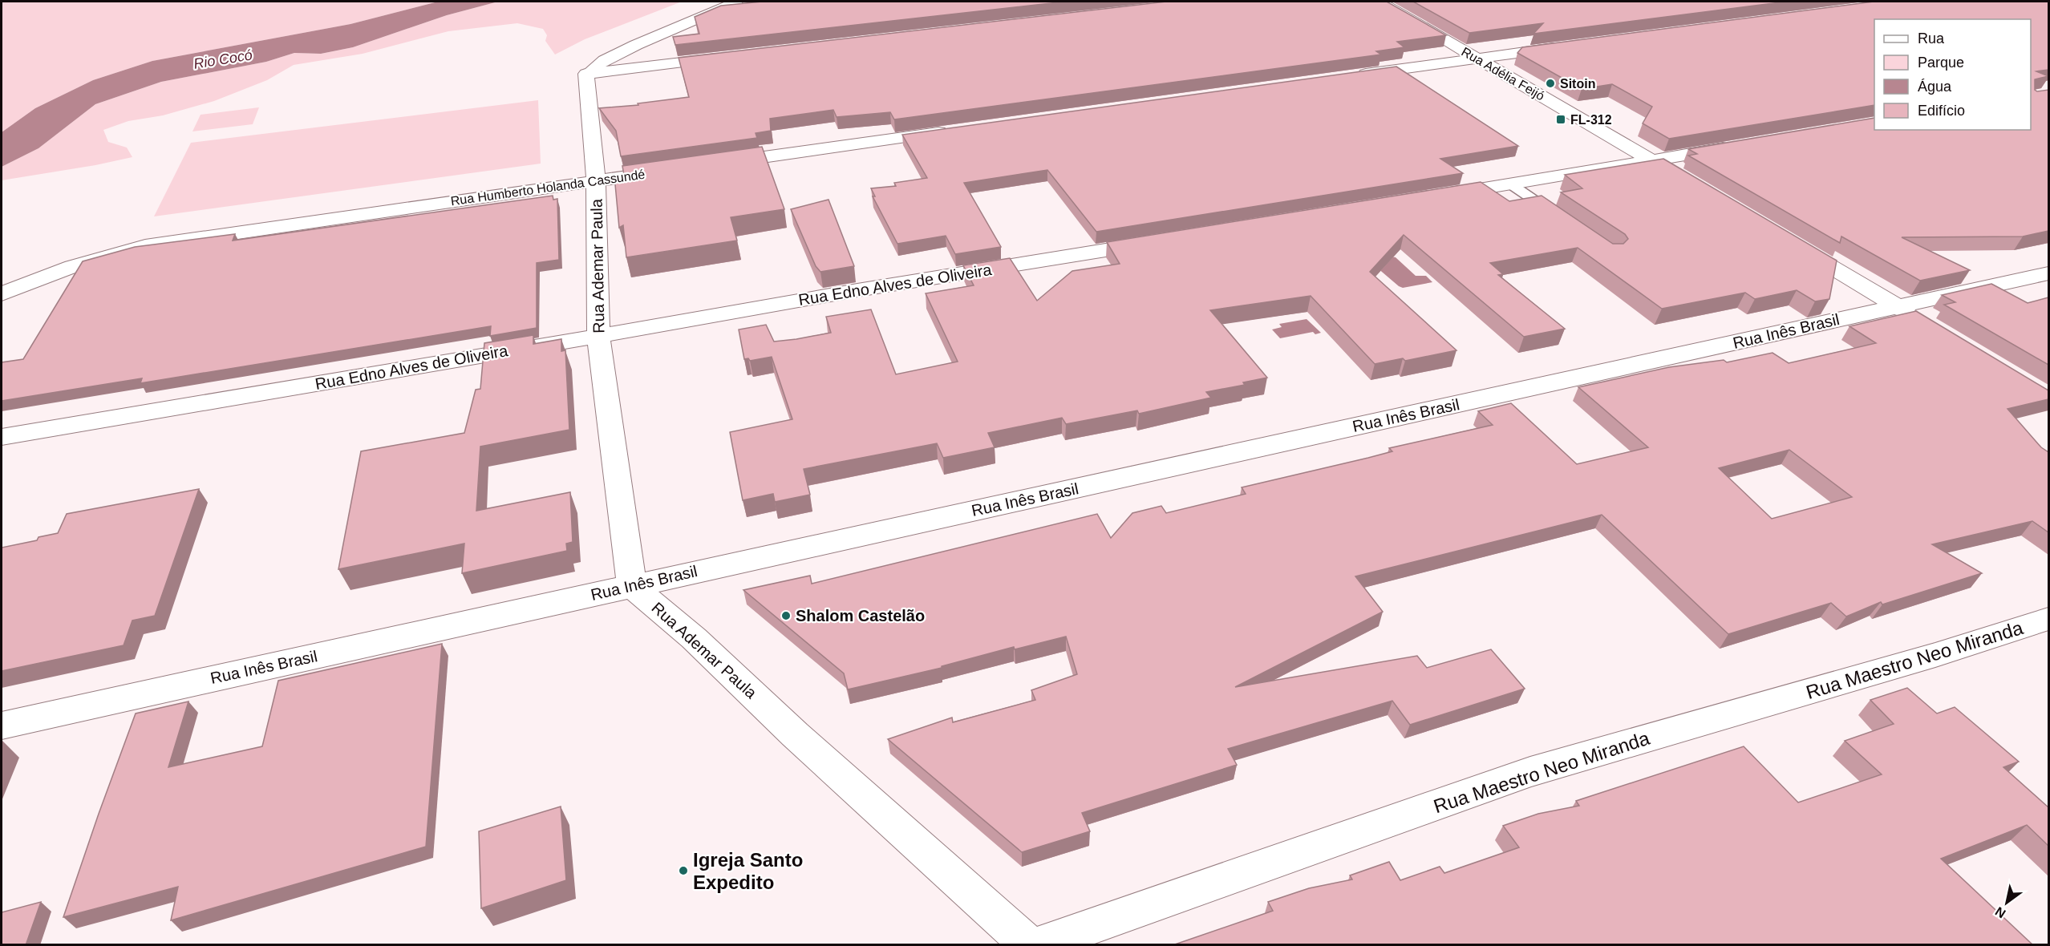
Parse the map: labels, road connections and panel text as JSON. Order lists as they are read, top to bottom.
{
  "streets": {
    "street": [
      "Rua Adélia Feijó",
      "Rua Humberto Holanda Cassundé",
      "Rua Ademar Paula",
      "Rua Edno Alves de Oliveira",
      "Rua Inês Brasil",
      "Rua Maestro Neo Miranda"
    ]
  },
  "crossings": [
    ["Rua Humberto Holanda Cassundé", "Rua Ademar Paula"],
    ["Rua Ademar Paula", "Rua Edno Alves de Oliveira"],
    ["Rua Ademar Paula", "Rua Inês Brasil"]
  ],
  "water": ["Rio Cocó"],
  "places": {
    "other": ["Sitoin", "Shalom Castelão", "Igreja Santo Expedito"],
    "transit": ["FL-312"]
  },
  "legend": [
    "Rua",
    "Parque",
    "Água",
    "Edifício"
  ],
  "north": "bottom left"
}
